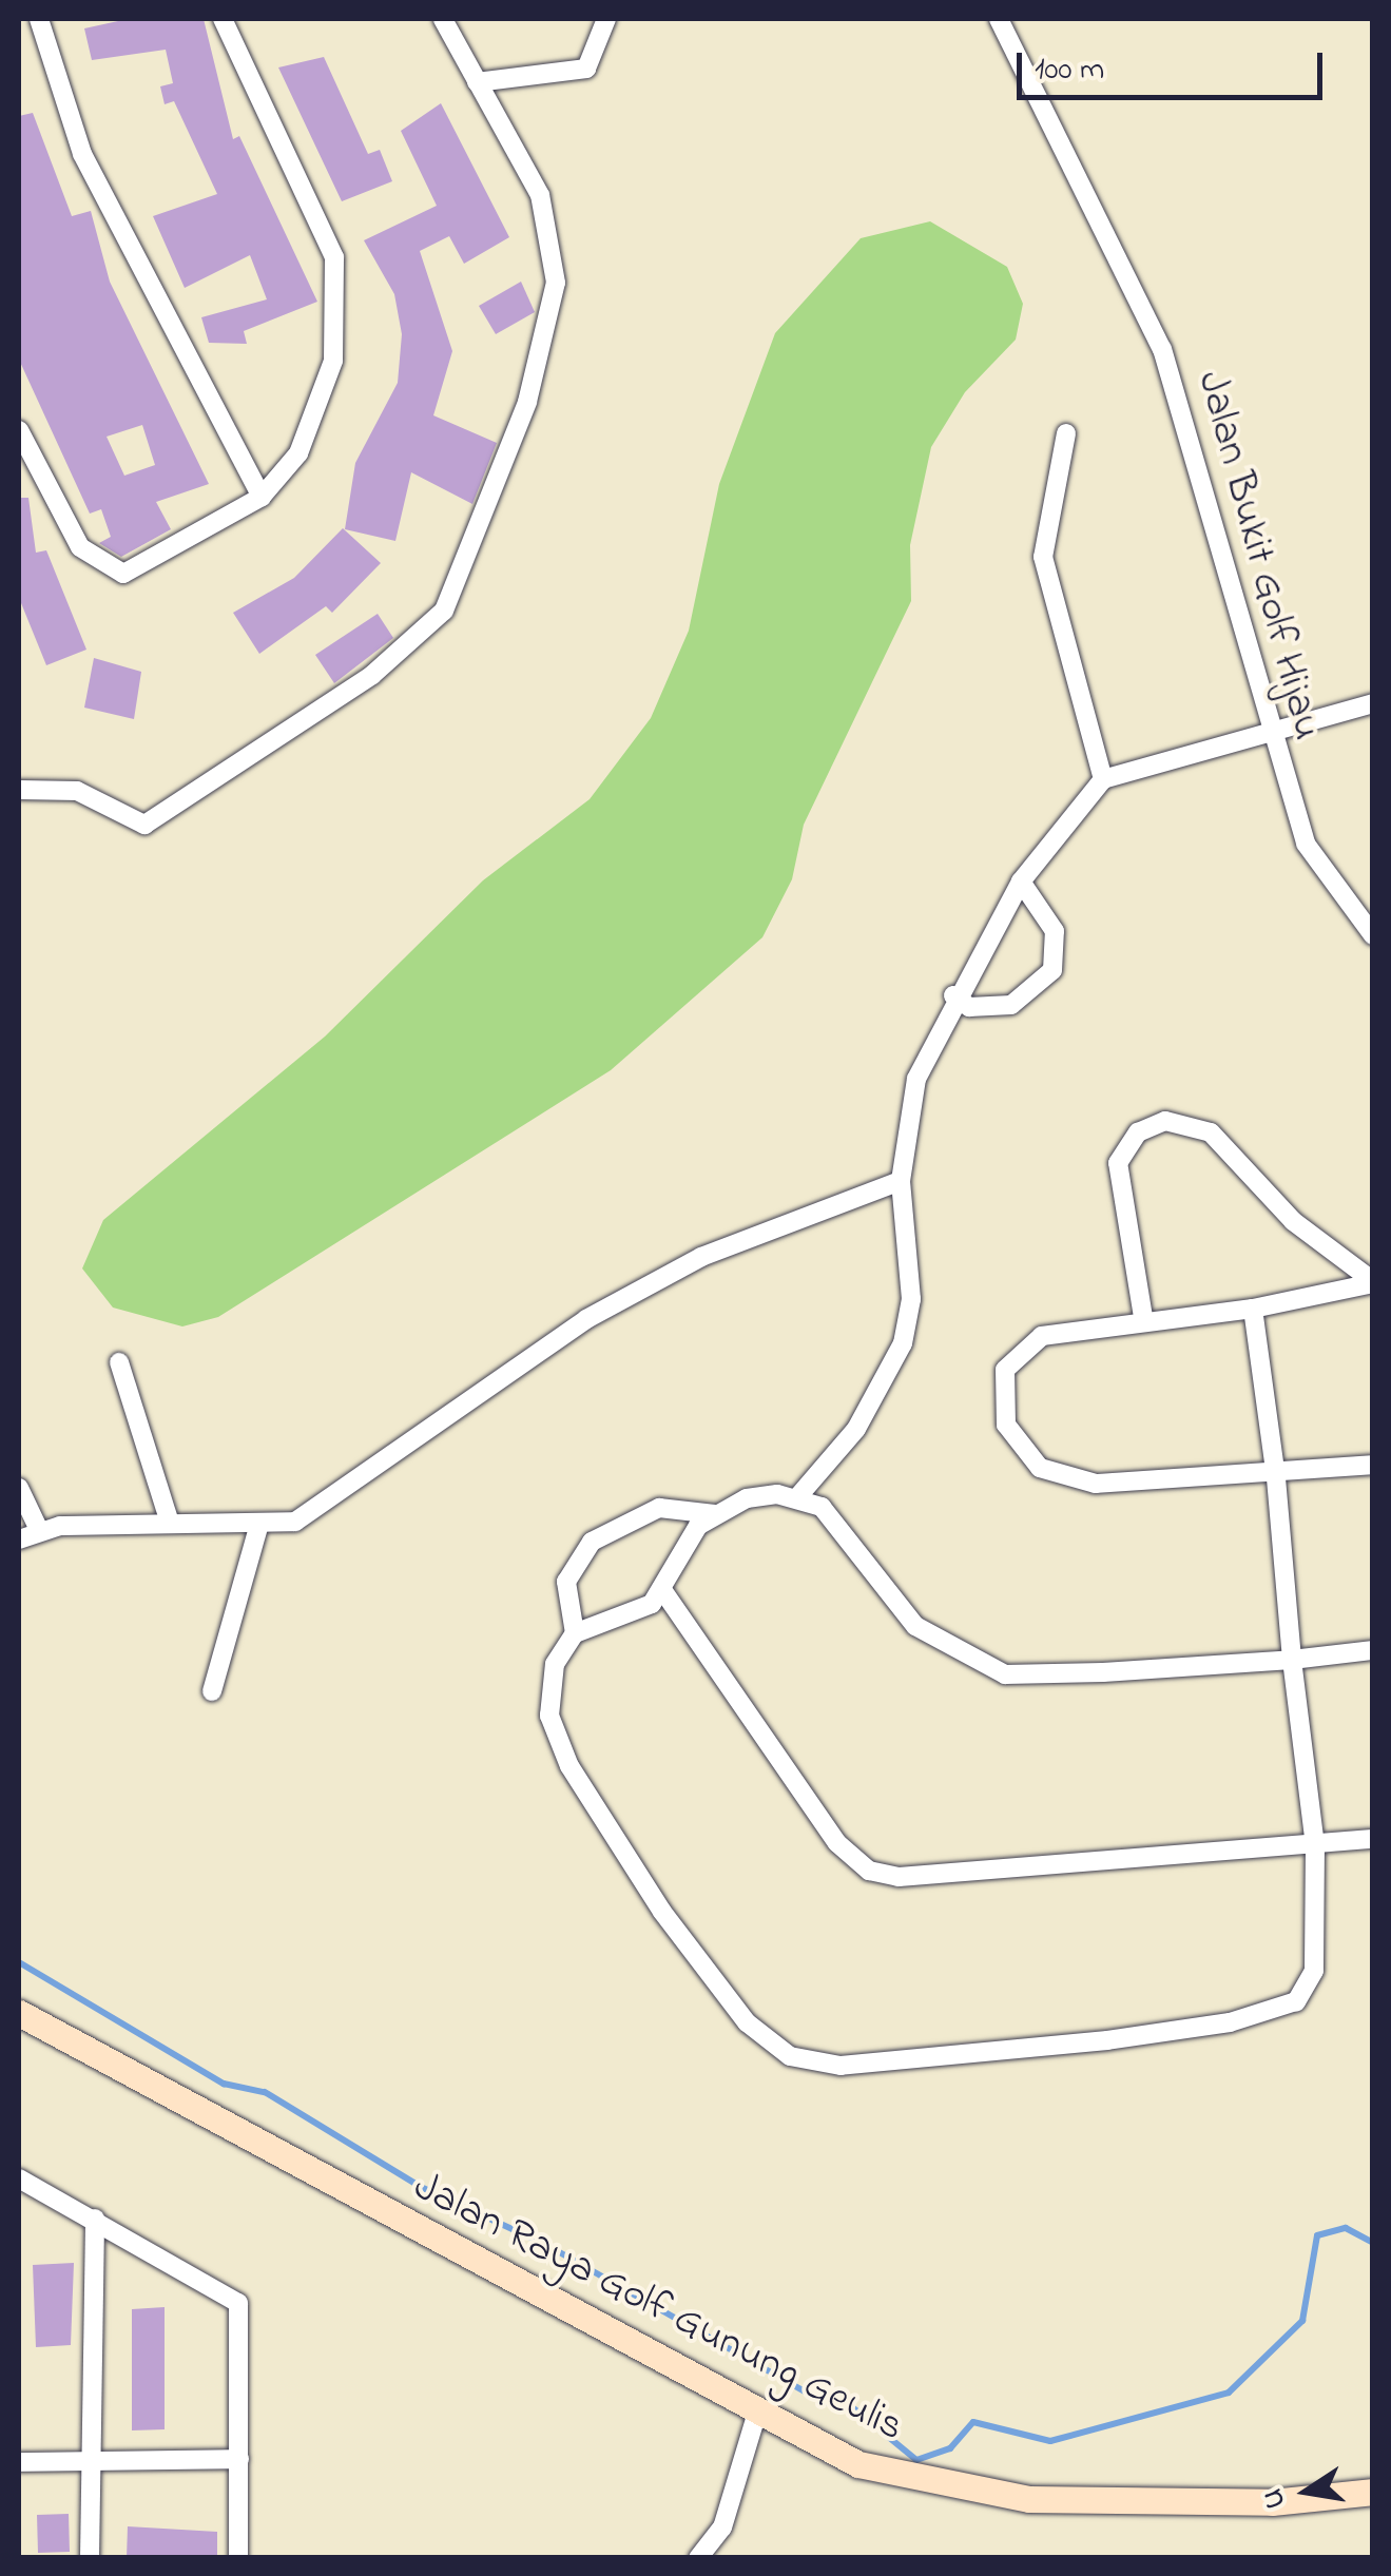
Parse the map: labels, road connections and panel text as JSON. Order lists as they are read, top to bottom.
{
  "streets": {
    "main road": ["Jalan Raya Golf Gunung Geulis"],
    "street": ["Jalan Bukit Golf Hijau"]
  },
  "scale_bar": "100 m",
  "north": "left"
}
